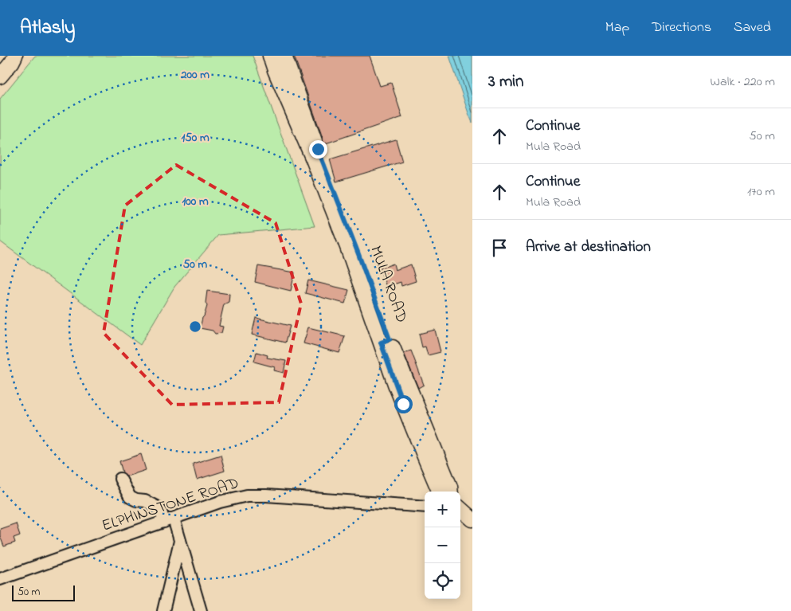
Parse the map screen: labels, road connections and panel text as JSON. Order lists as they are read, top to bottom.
{
  "streets": {
    "main road": ["MULA ROAD"],
    "street": ["ELPHINSTONE ROAD"]
  },
  "scale_bar": "50 m",
  "page": {
    "header": "Atlasly",
    "nav": ["Map", "Directions", "Saved"],
    "heading": ["3 min", "Walk · 220 m"],
    "list": [
      ["Continue", "Mula Road", "50 m"],
      ["Continue", "Mula Road", "170 m"],
      "Arrive at destination"
    ],
    "map_buttons": ["+", "−"],
    "scale": "50 m"
  },
  "rings": [
    "200 m",
    "150 m",
    "100 m",
    "50 m"
  ]
}
